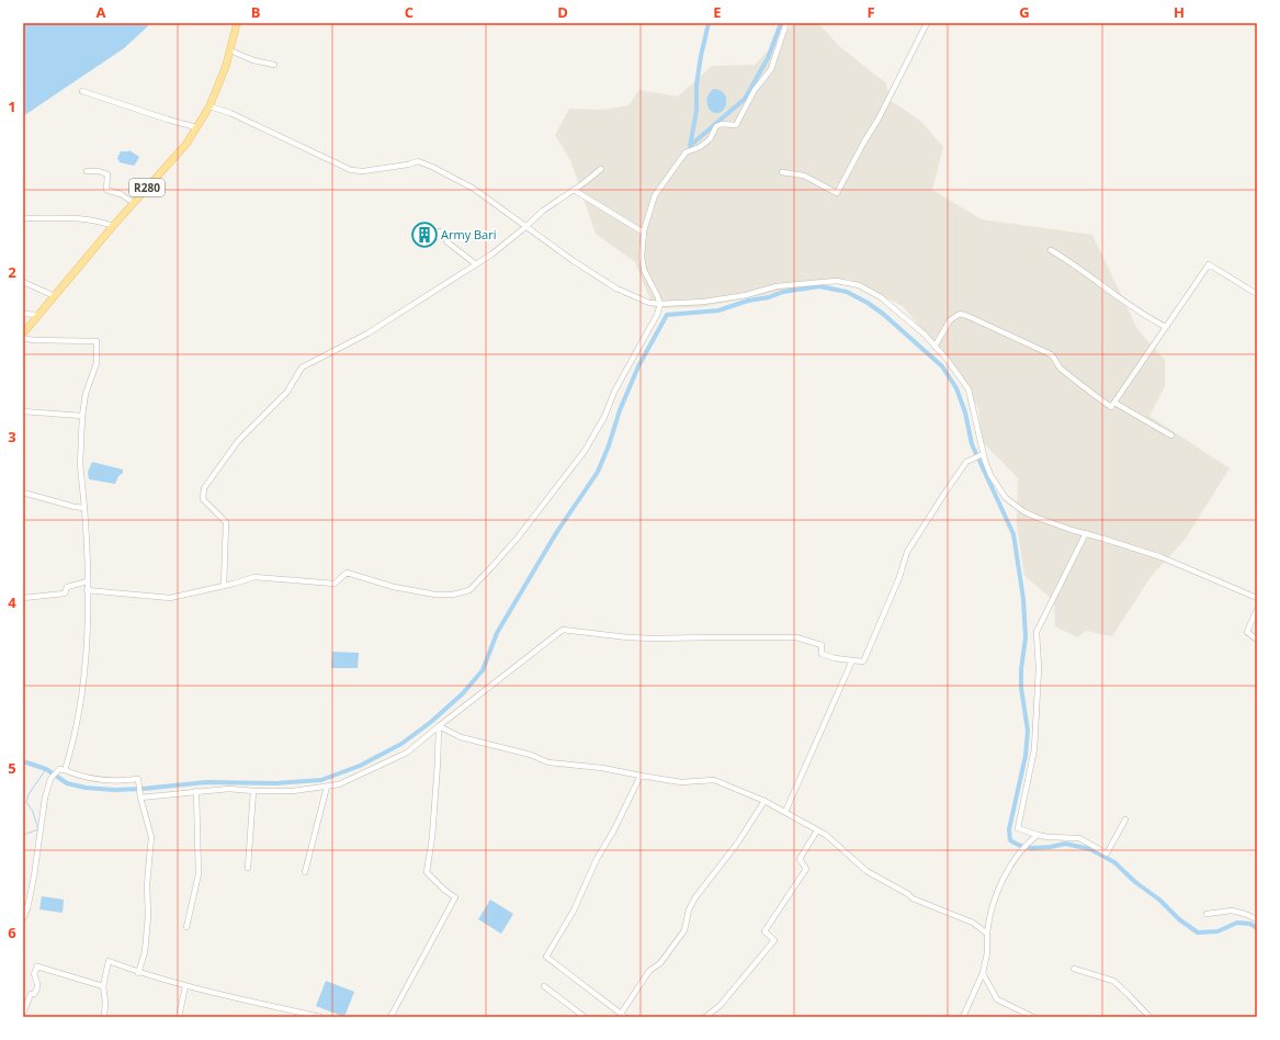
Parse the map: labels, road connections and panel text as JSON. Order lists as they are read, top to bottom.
{
  "streets": {
    "main road": ["R280"]
  },
  "places": {
    "building": ["Army Bari"]
  },
  "grid": {
    "columns": [
      "A",
      "B",
      "C",
      "D",
      "E",
      "F",
      "G",
      "H"
    ],
    "rows": [
      "1",
      "2",
      "3",
      "4",
      "5",
      "6"
    ]
  }
}
